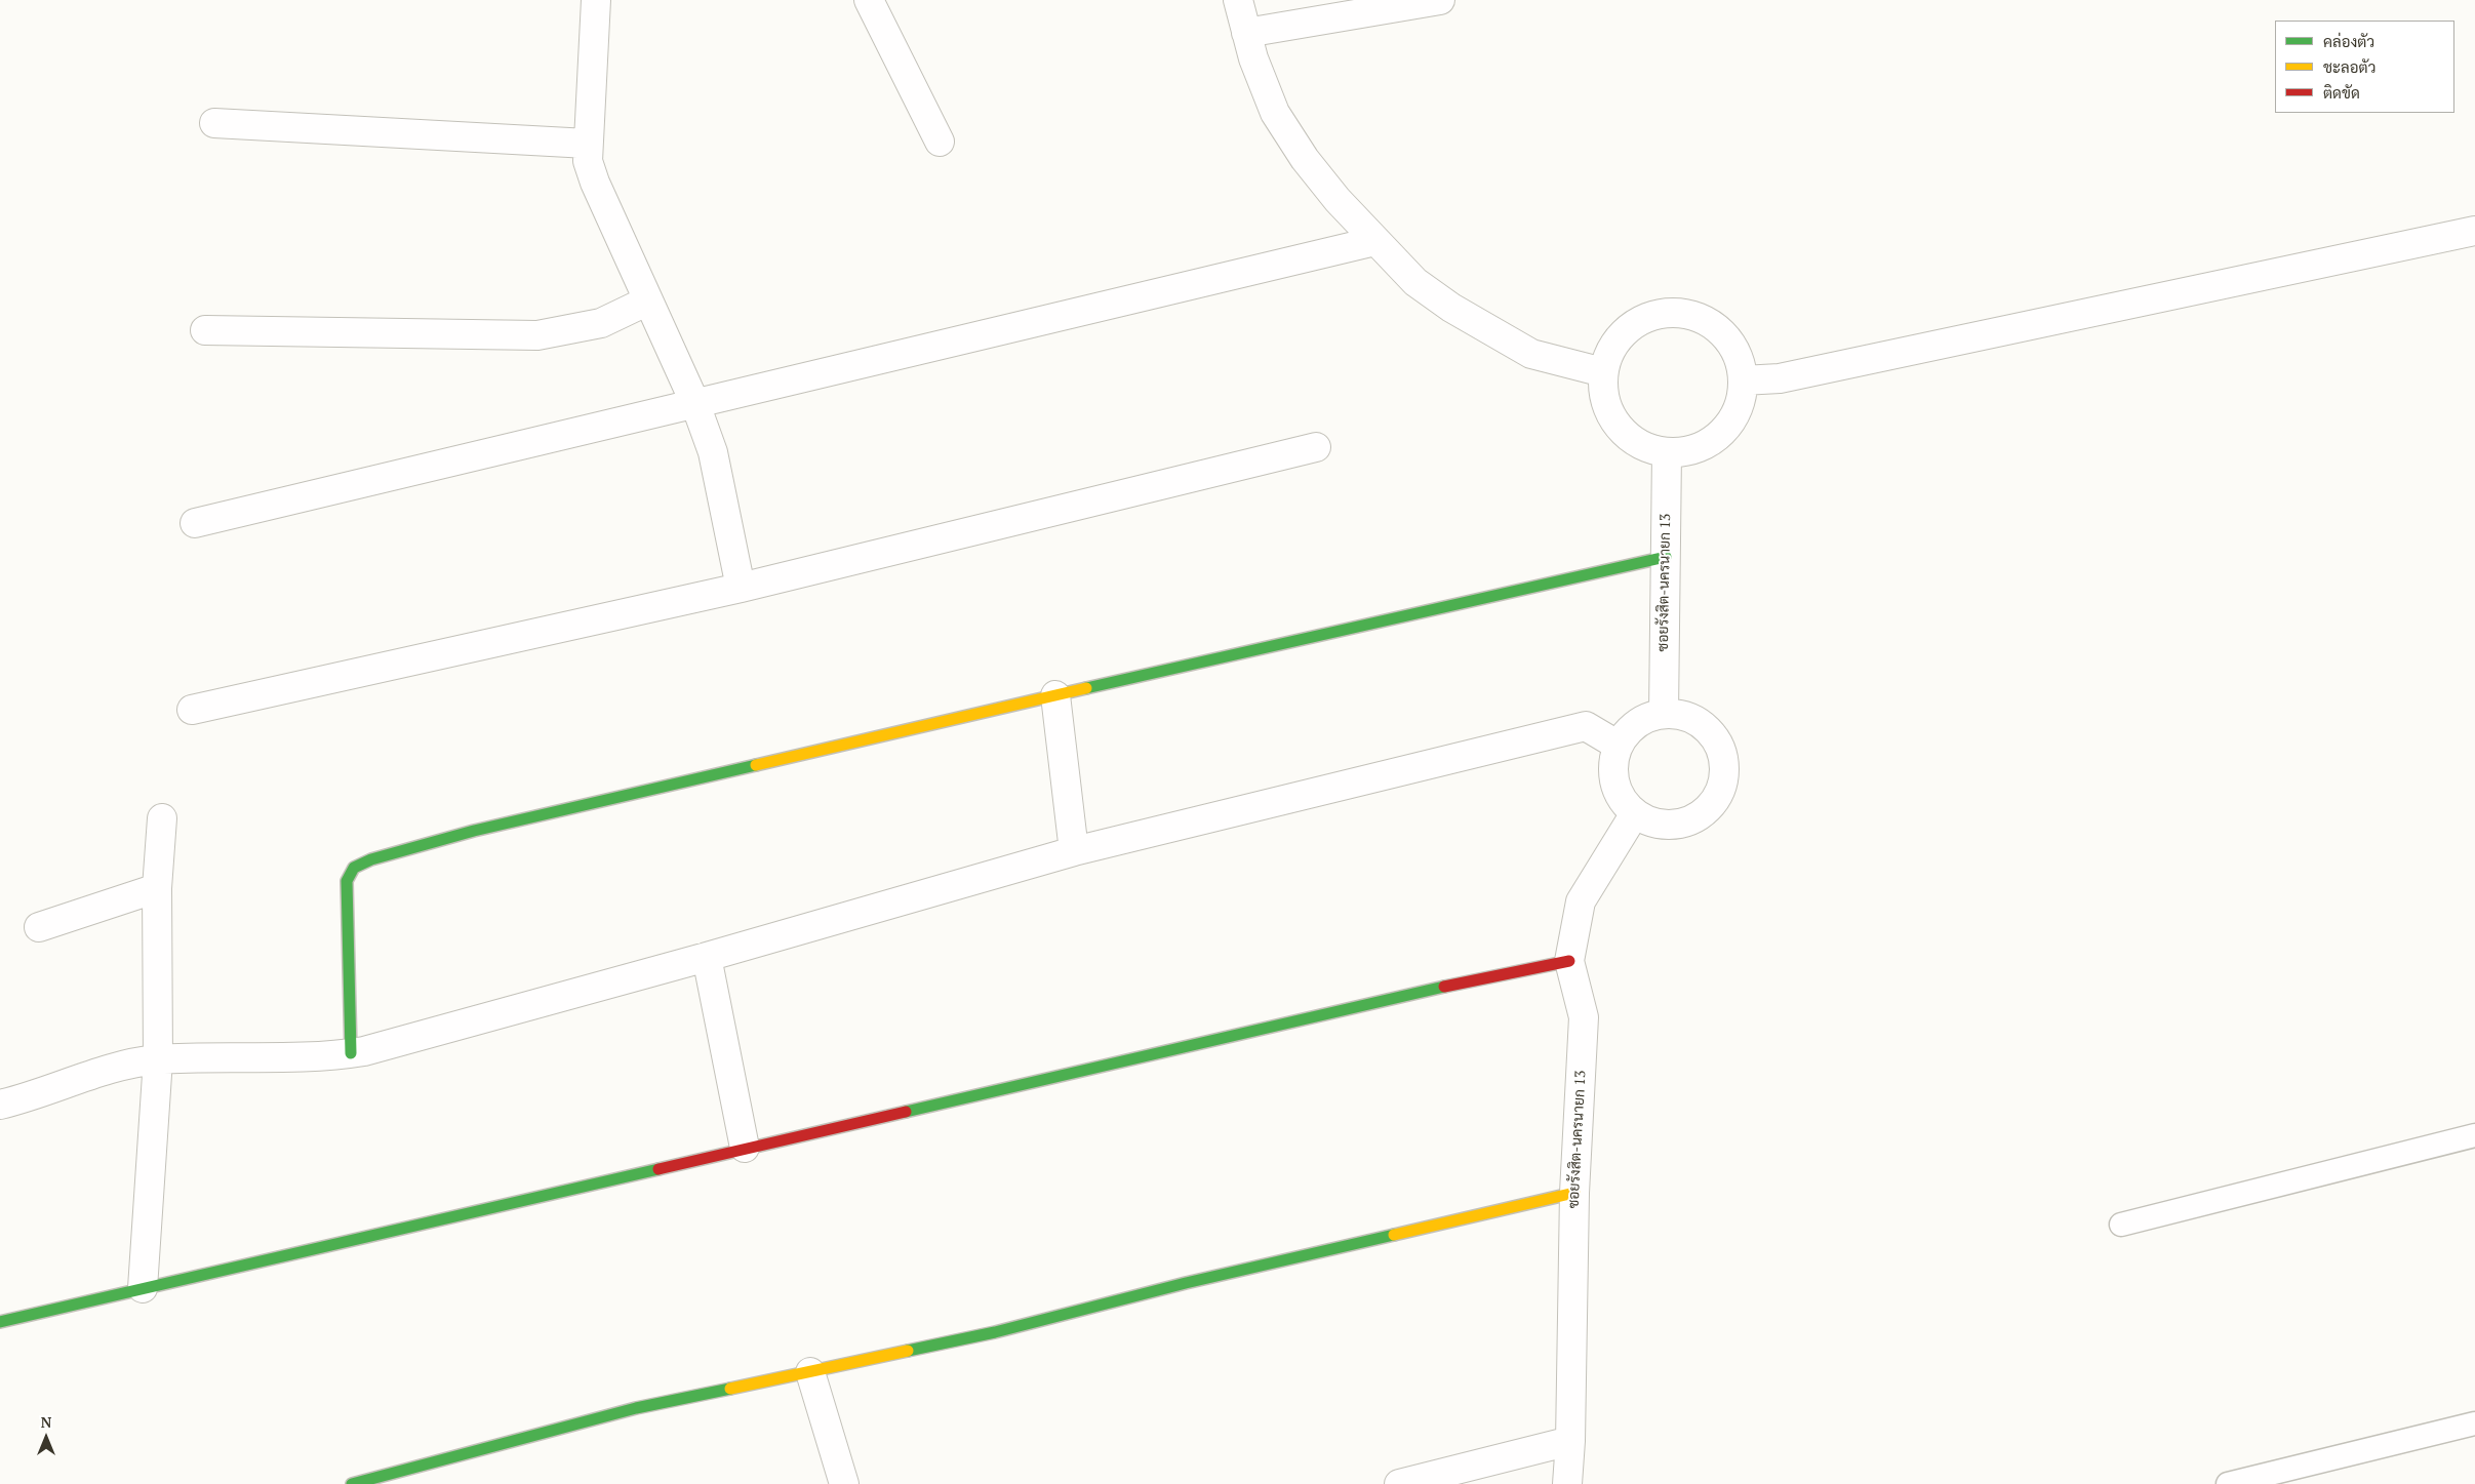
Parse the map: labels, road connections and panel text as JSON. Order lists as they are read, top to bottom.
{
  "streets": {
    "street": ["ซอยรังสิต-นครนายก 13"]
  },
  "legend": ["คล่องตัว", "ชะลอตัว", "ติดขัด"],
  "north": "top"
}
